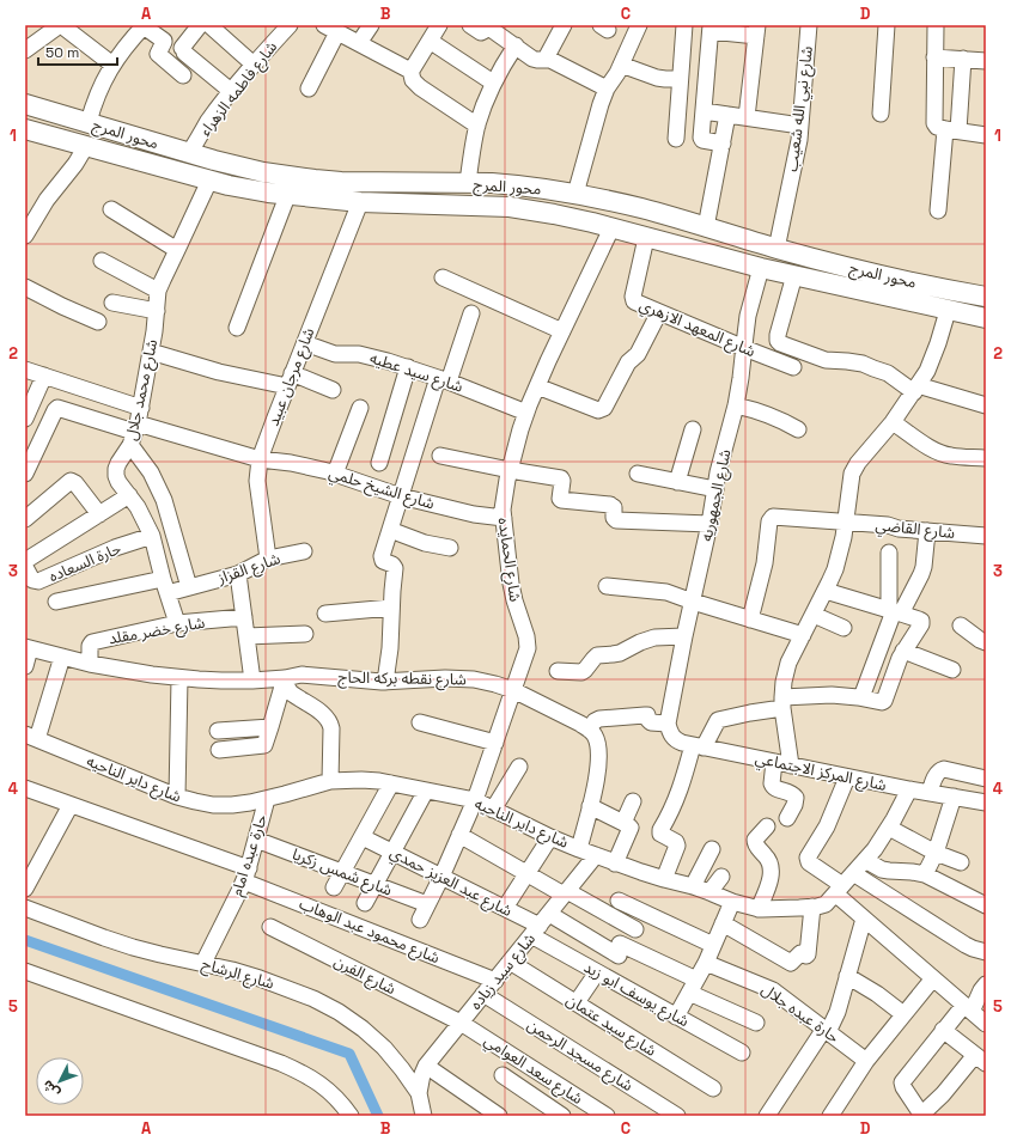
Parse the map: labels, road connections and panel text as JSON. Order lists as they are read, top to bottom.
{
  "streets": {
    "main road": ["محور المرج"],
    "street": [
      "شارع فاطمه الزهراء",
      "شارع نبي الله شعيب",
      "شارع المعهد الازهري",
      "شارع سيد عطيه",
      "شارع مرجان عبيد",
      "شارع محمد جلال",
      "شارع الشيخ حلمي",
      "شارع الجمهوريه",
      "شارع القاضي",
      "شارع الحمايده",
      "حارة السعاده",
      "شارع القزاز",
      "شارع خضر مقلد",
      "شارع نقطه بركه الحاج",
      "شارع المركز الاجتماعي",
      "شارع داير الناحيه",
      "حارة عبده امام",
      "شارع شمس زكريا",
      "شارع عبد العزيز حمدي",
      "شارع محمود عبد الوهاب",
      "شارع سيد زياده",
      "شارع الرشاح",
      "شارع الفرن",
      "شارع يوسف ابو زيد",
      "حارة عبده جلال",
      "شارع سيد عتمان",
      "شارع مسجد الرحمن",
      "شارع سعد العوامي"
    ]
  },
  "crossings": [
    ["شارع فاطمه الزهراء", "محور المرج"],
    ["شارع نبي الله شعيب", "محور المرج"],
    ["محور المرج", "شارع المعهد الازهري"],
    ["محور المرج", "شارع مرجان عبيد"],
    ["محور المرج", "شارع محمد جلال"],
    ["محور المرج", "شارع الجمهوريه"],
    ["محور المرج", "شارع الحمايده"],
    ["شارع المعهد الازهري", "شارع الجمهوريه"],
    ["شارع سيد عطيه", "شارع مرجان عبيد"],
    ["شارع سيد عطيه", "شارع الحمايده"],
    ["شارع مرجان عبيد", "شارع الشيخ حلمي"],
    ["شارع مرجان عبيد", "شارع القزاز"],
    ["شارع محمد جلال", "شارع الشيخ حلمي"],
    ["شارع محمد جلال", "حارة السعاده"],
    ["شارع محمد جلال", "شارع القزاز"],
    ["شارع محمد جلال", "شارع خضر مقلد"],
    ["شارع الشيخ حلمي", "شارع الحمايده"],
    ["شارع الجمهوريه", "شارع المركز الاجتماعي"],
    ["شارع الحمايده", "شارع نقطه بركه الحاج"],
    ["شارع الحمايده", "شارع داير الناحيه"],
    ["شارع الحمايده", "شارع شمس زكريا"],
    ["شارع الحمايده", "شارع عبد العزيز حمدي"],
    ["شارع خضر مقلد", "شارع نقطه بركه الحاج"],
    ["شارع المركز الاجتماعي", "شارع داير الناحيه"],
    ["شارع داير الناحيه", "حارة عبده امام"],
    ["شارع داير الناحيه", "شارع سيد زياده"],
    ["حارة عبده امام", "شارع شمس زكريا"],
    ["حارة عبده امام", "شارع محمود عبد الوهاب"],
    ["حارة عبده امام", "شارع الرشاح"],
    ["شارع عبد العزيز حمدي", "شارع سيد زياده"],
    ["شارع عبد العزيز حمدي", "شارع يوسف ابو زيد"],
    ["شارع محمود عبد الوهاب", "شارع سيد زياده"],
    ["شارع سيد زياده", "شارع الرشاح"],
    ["شارع سيد زياده", "شارع الفرن"],
    ["شارع سيد زياده", "شارع يوسف ابو زيد"],
    ["شارع سيد زياده", "شارع سيد عتمان"],
    ["شارع سيد زياده", "شارع مسجد الرحمن"],
    ["شارع سيد زياده", "شارع سعد العوامي"],
    ["شارع الفرن", "شارع سعد العوامي"]
  ],
  "scale_bar": "50 m",
  "north": "bottom left",
  "grid": {
    "columns": [
      "A",
      "B",
      "C",
      "D"
    ],
    "rows": [
      "1",
      "2",
      "3",
      "4",
      "5"
    ]
  }
}
